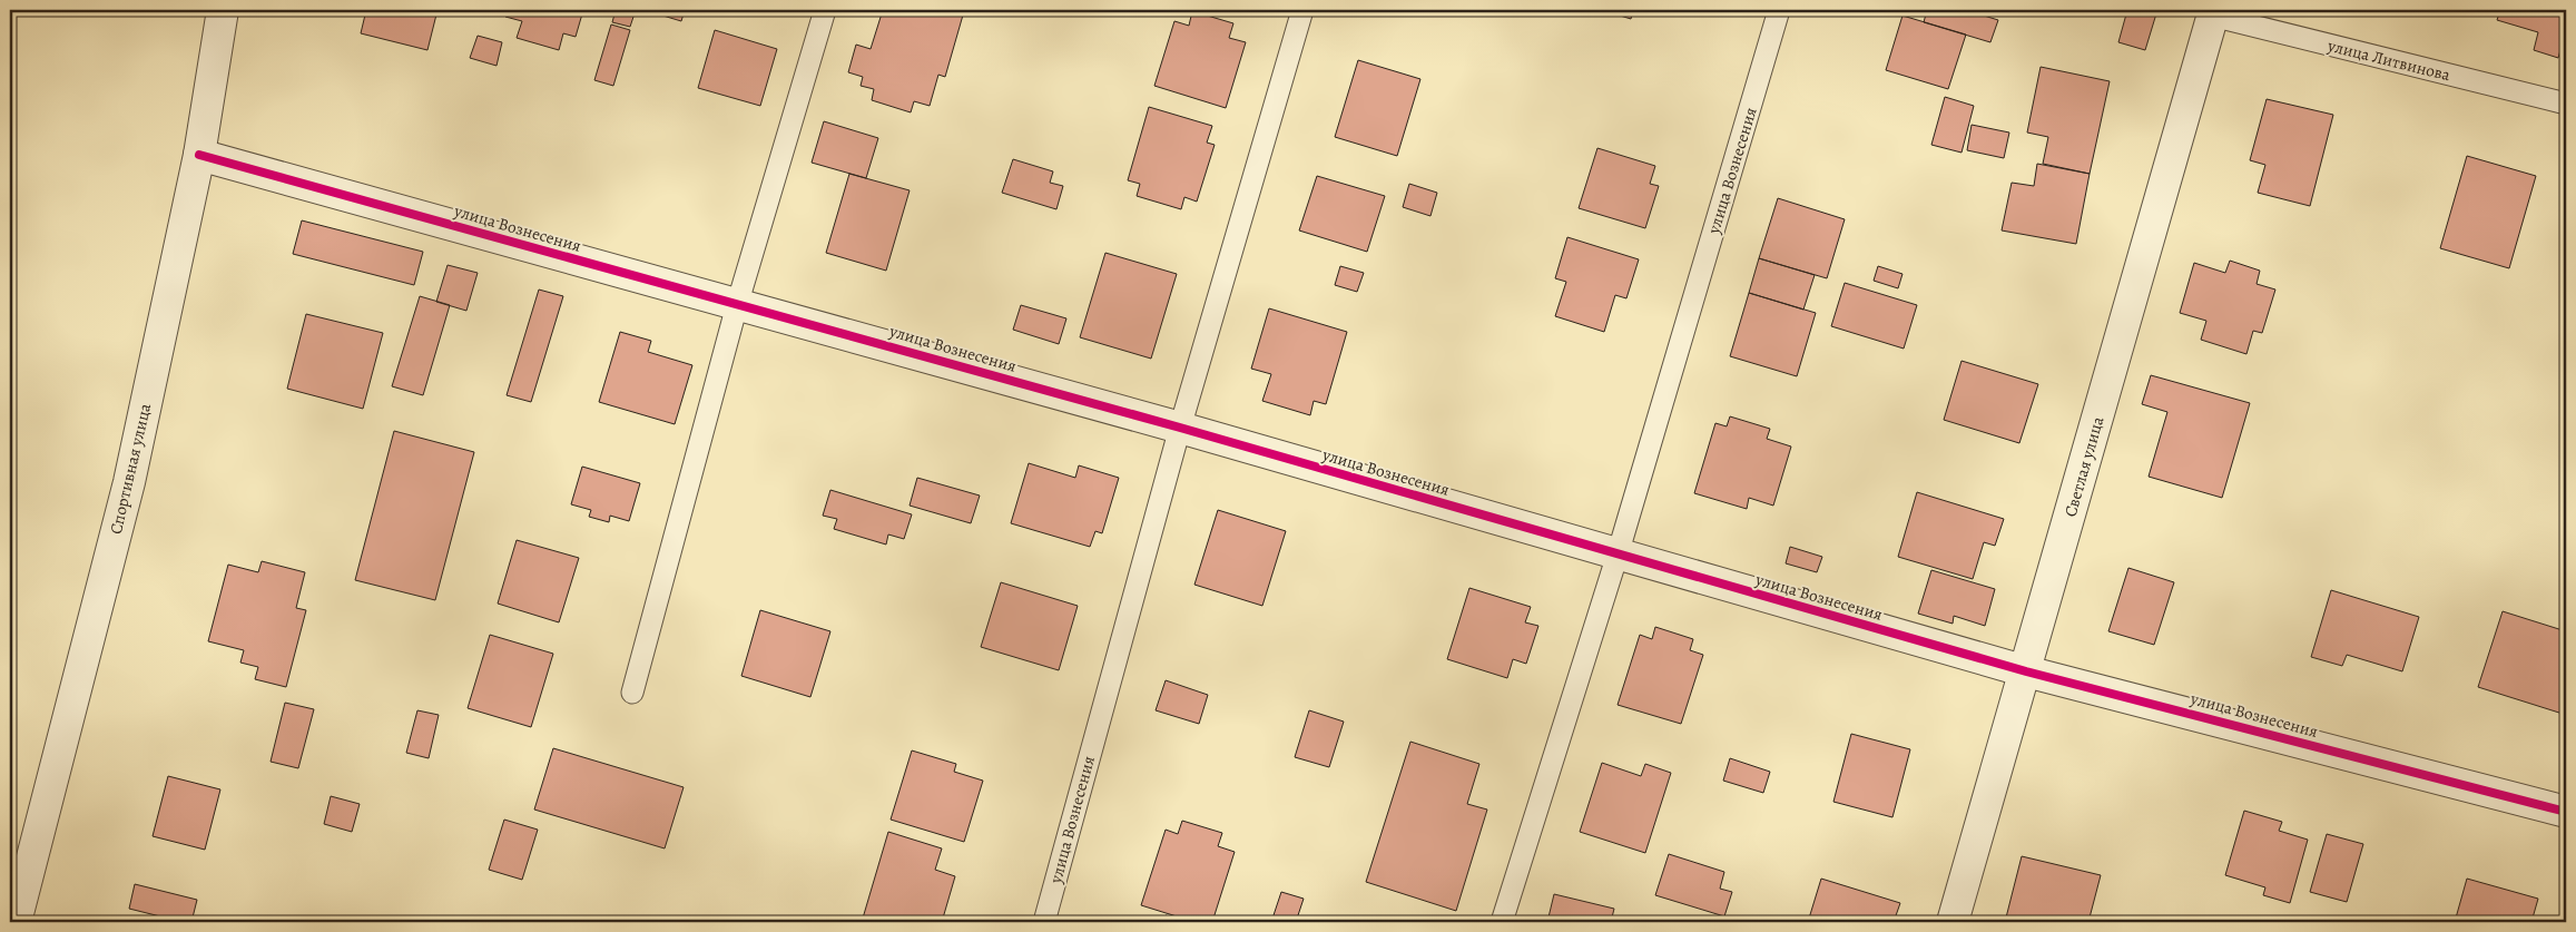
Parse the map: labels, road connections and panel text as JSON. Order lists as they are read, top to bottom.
{
  "streets": {
    "street": ["улица Вознесения", "Светлая улица", "Спортивная улица"],
    "lane": ["улица Литвинова"]
  },
  "crossings": [
    ["улица Литвинова", "Светлая улица"],
    ["улица Вознесения", "Светлая улица"],
    ["улица Вознесения", "Спортивная улица"]
  ]
}
